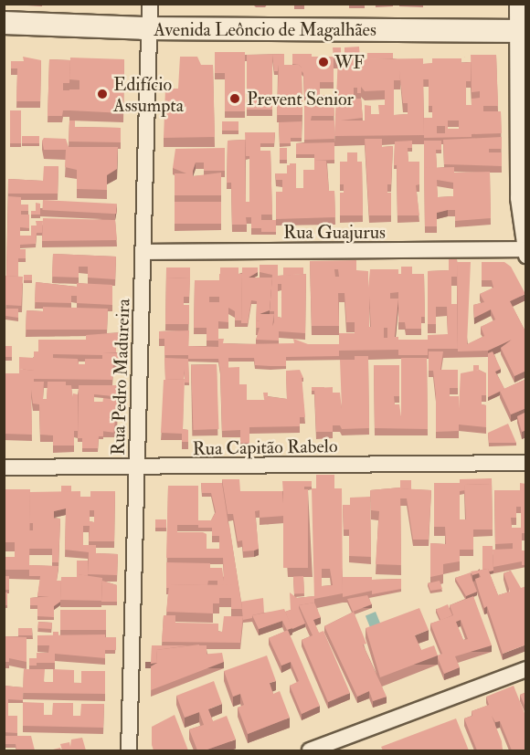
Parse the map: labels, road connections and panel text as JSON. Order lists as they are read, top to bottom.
{
  "streets": {
    "main road": ["Avenida Leôncio de Magalhães"],
    "street": ["Rua Guajurus", "Rua Pedro Madureira", "Rua Capitão Rabelo"]
  },
  "crossings": [
    ["Avenida Leôncio de Magalhães", "Rua Pedro Madureira"],
    ["Rua Guajurus", "Rua Pedro Madureira"],
    ["Rua Pedro Madureira", "Rua Capitão Rabelo"]
  ],
  "places": ["WF", "Edifício Assumpta", "Prevent Senior"]
}
